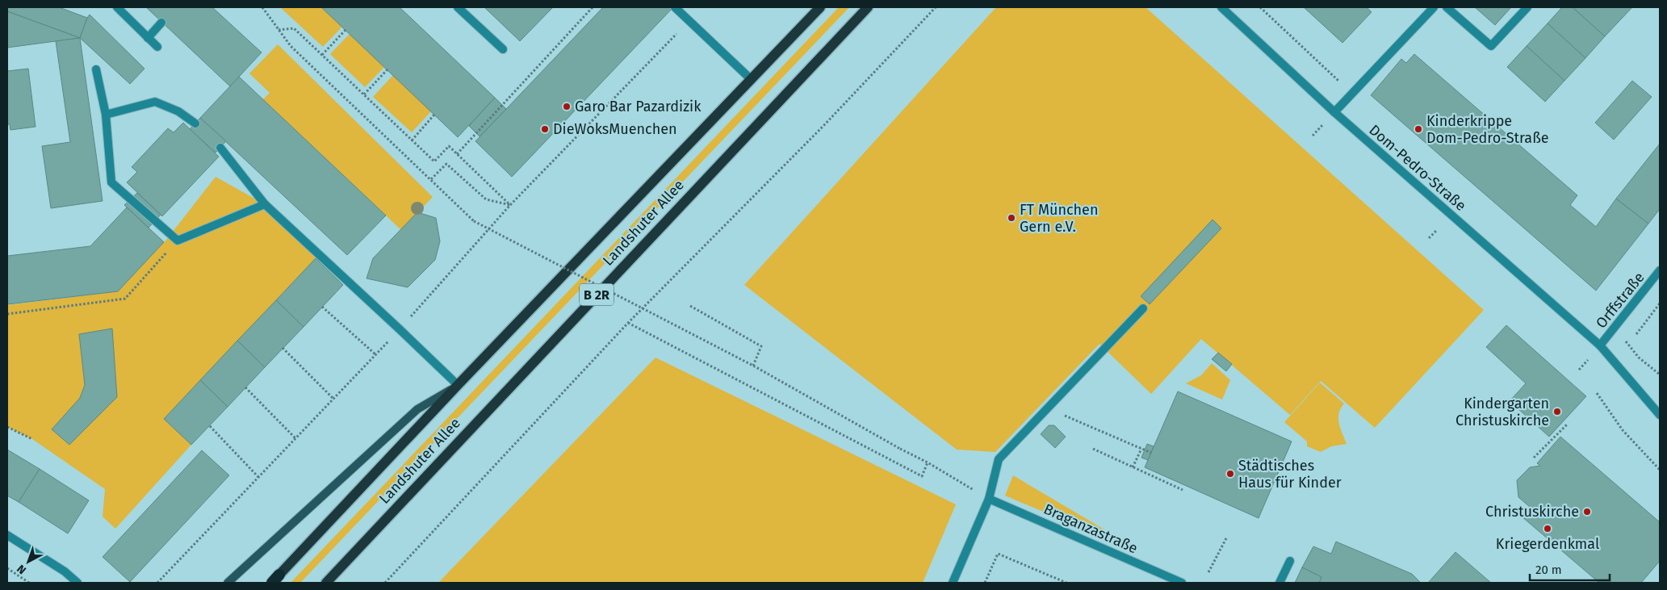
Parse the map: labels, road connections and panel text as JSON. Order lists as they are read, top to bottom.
{
  "streets": {
    "main road": ["Landshuter Allee", "B 2R"],
    "street": ["Dom-Pedro-Straße", "Orffstraße", "Braganzastraße"]
  },
  "crossings": [
    ["Dom-Pedro-Straße", "Orffstraße"]
  ],
  "places": [
    "Garo Bar Pazardizik",
    "DieWoksMuenchen",
    "Kinderkrippe Dom-Pedro-Straße",
    "FT München Gern e.V.",
    "Kindergarten Christuskirche",
    "Städtisches Haus für Kinder",
    "Christuskirche",
    "Kriegerdenkmal"
  ],
  "scale_bar": "20 m",
  "north": "bottom left"
}
